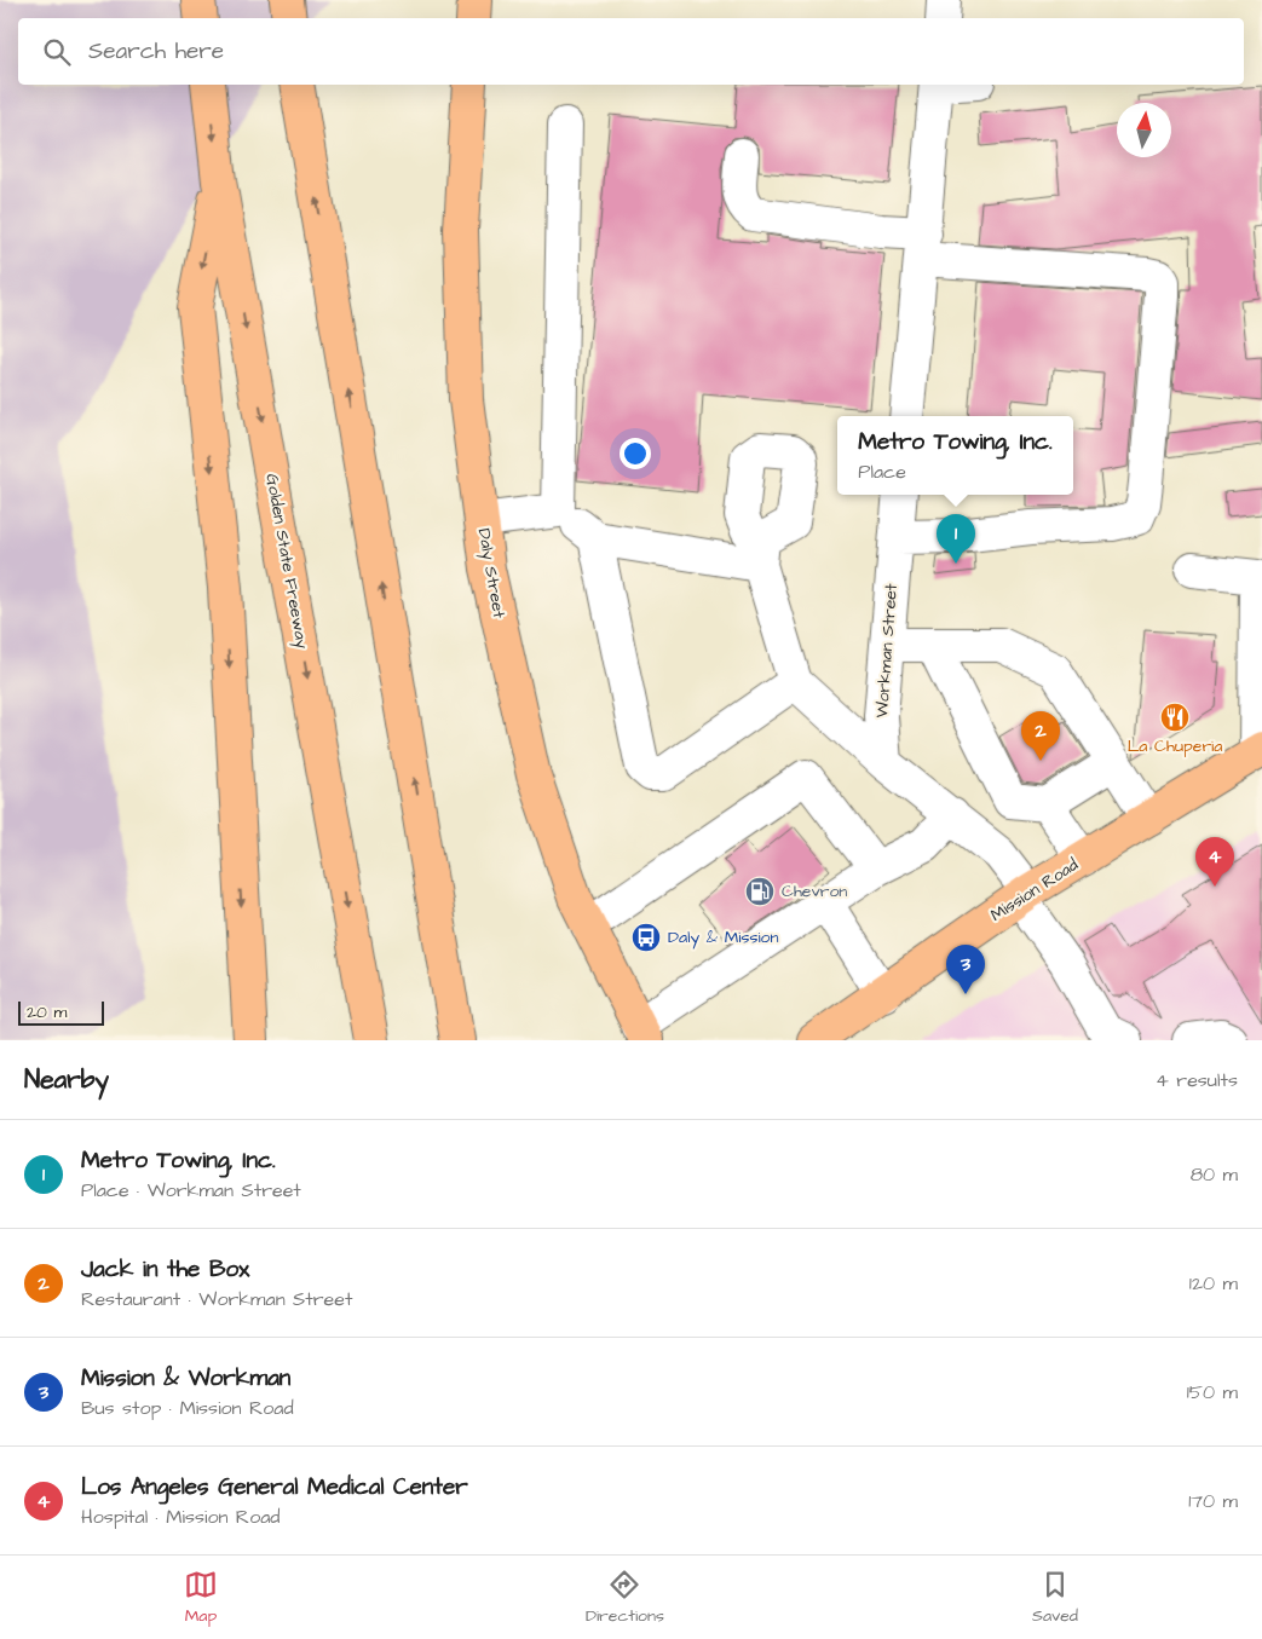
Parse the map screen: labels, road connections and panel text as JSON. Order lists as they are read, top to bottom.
{
  "streets": {
    "main road": ["Golden State Freeway", "Daly Street", "Mission Road"],
    "street": ["Workman Street"]
  },
  "places": {
    "restaurant": ["La Chuperia"],
    "fuel station": ["Chevron"],
    "bus stop": ["Daly & Mission"]
  },
  "scale_bar": "20 m",
  "north": "top",
  "page": {
    "search": "Search here",
    "popup": ["Metro Towing, Inc.", "Place"],
    "pins": [
      "1",
      "2",
      "4",
      "3"
    ],
    "scale": "20 m",
    "heading": ["Nearby", "4 results"],
    "list": [
      {
        "mark": "1",
        "name": "Metro Towing, Inc.",
        "note": "Place · Workman Street",
        "value": "80 m"
      },
      {
        "mark": "2",
        "name": "Jack in the Box",
        "note": "Restaurant · Workman Street",
        "value": "120 m"
      },
      {
        "mark": "3",
        "name": "Mission & Workman",
        "note": "Bus stop · Mission Road",
        "value": "150 m"
      },
      {
        "mark": "4",
        "name": "Los Angeles General Medical Center",
        "note": "Hospital · Mission Road",
        "value": "170 m"
      }
    ],
    "nav": ["Map", "Directions", "Saved"]
  }
}
